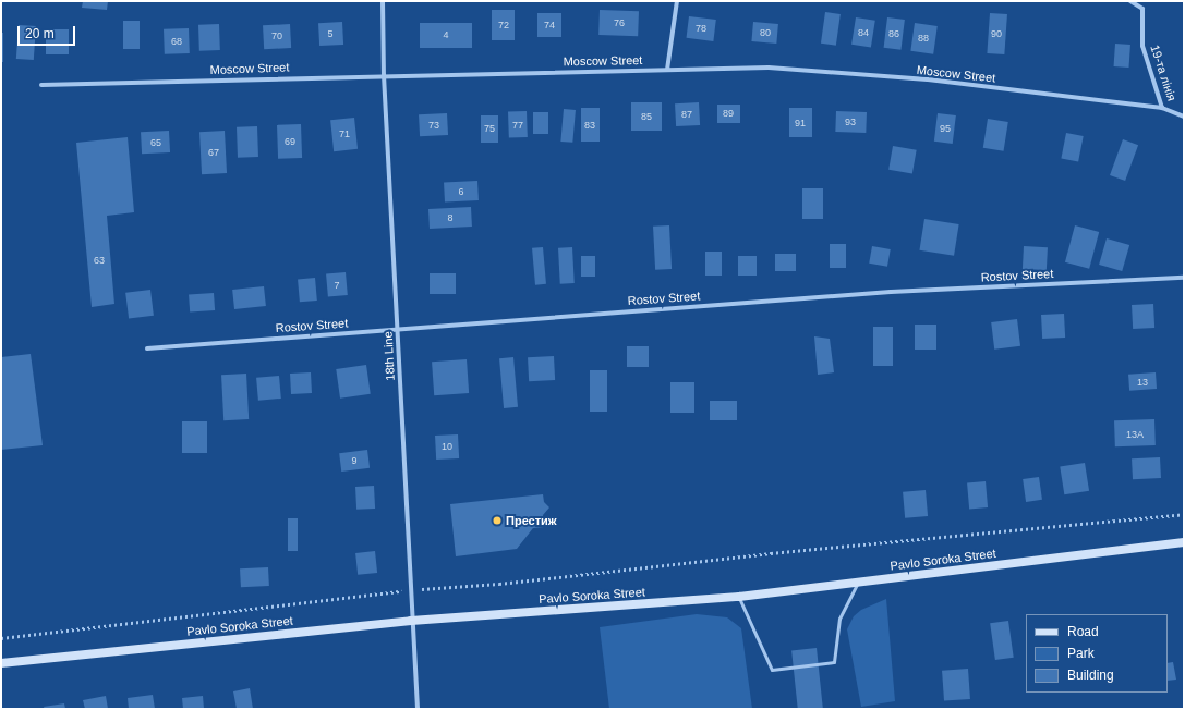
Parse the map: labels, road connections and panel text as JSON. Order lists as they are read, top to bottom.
{
  "streets": {
    "street": [
      "Moscow Street",
      "19-та лінія",
      "Rostov Street",
      "18th Line",
      "Pavlo Soroka Street"
    ]
  },
  "crossings": [
    ["Moscow Street", "19-та лінія"],
    ["Moscow Street", "18th Line"],
    ["Rostov Street", "18th Line"],
    ["18th Line", "Pavlo Soroka Street"]
  ],
  "places": ["Престиж"],
  "house_numbers": [
    "76",
    "72",
    "74",
    "78",
    "80",
    "84",
    "5",
    "86",
    "90",
    "4",
    "70",
    "88",
    "68",
    "89",
    "87",
    "85",
    "93",
    "91",
    "73",
    "77",
    "83",
    "75",
    "95",
    "71",
    "69",
    "65",
    "67",
    "6",
    "8",
    "63",
    "7",
    "13",
    "13А",
    "10",
    "9"
  ],
  "legend": ["Road", "Park", "Building"],
  "scale_bar": "20 m"
}
